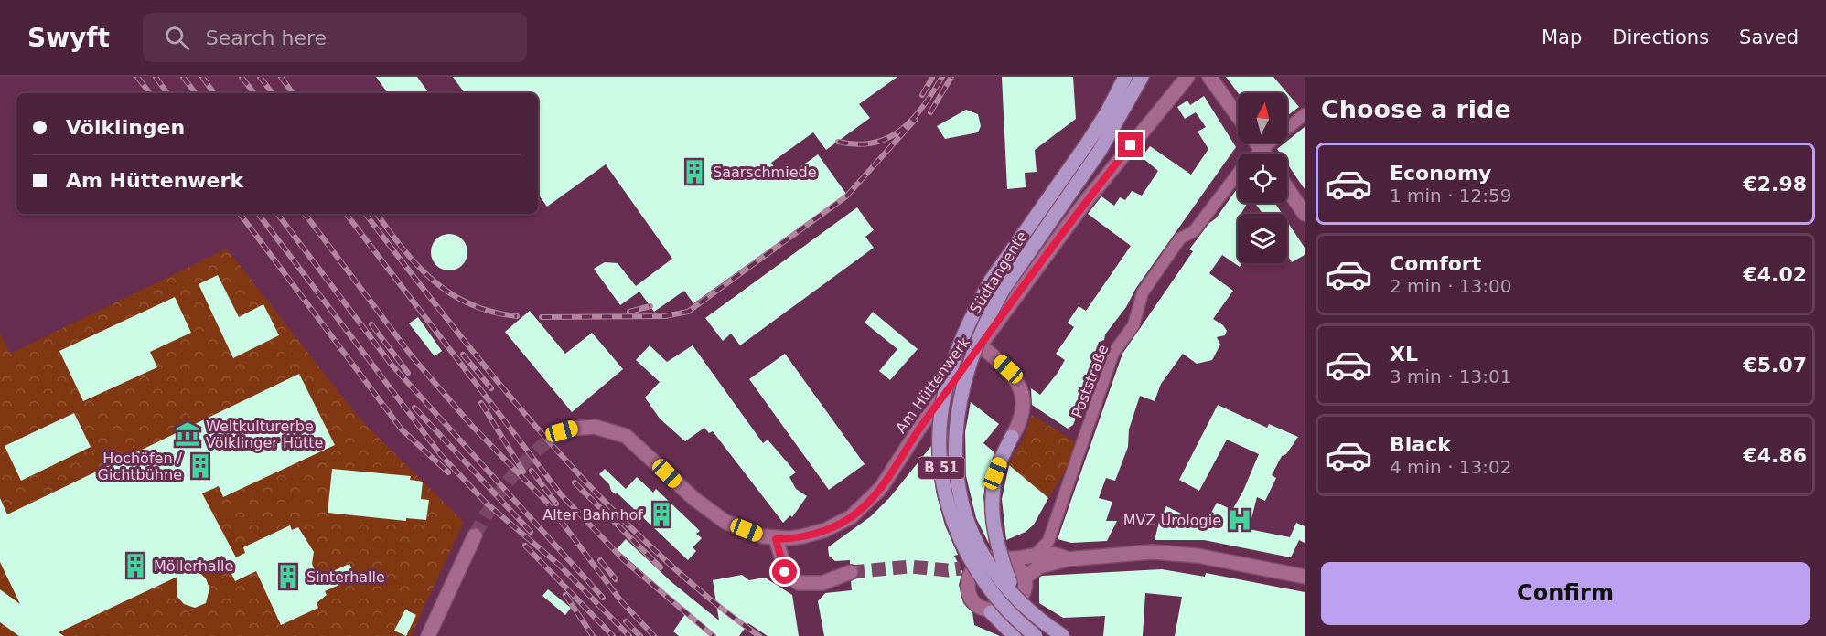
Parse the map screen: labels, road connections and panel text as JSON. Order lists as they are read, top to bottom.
{
  "streets": {
    "main road": ["Südtangente", "Am Hüttenwerk", "B 51"],
    "street": ["Poststraße"]
  },
  "places": {
    "building": [
      "Saarschmiede",
      "Hochöfen / Gichtbühne",
      "Alter Bahnhof",
      "Möllerhalle",
      "Sinterhalle"
    ],
    "museum": ["Weltkulturerbe Völklinger Hütte"],
    "hospital": ["MVZ Urologie"]
  },
  "north": "top",
  "page": {
    "header": "Swyft",
    "search": "Search here",
    "nav": ["Map", "Directions", "Saved"],
    "heading": "Choose a ride",
    "banner": ["Völklingen", "Am Hüttenwerk"],
    "list": [
      {
        "name": "Economy",
        "note": "1 min · 12:59",
        "value": "€2.98"
      },
      {
        "name": "Comfort",
        "note": "2 min · 13:00",
        "value": "€4.02"
      },
      {
        "name": "XL",
        "note": "3 min · 13:01",
        "value": "€5.07"
      },
      {
        "name": "Black",
        "note": "4 min · 13:02",
        "value": "€4.86"
      }
    ],
    "buttons": "Confirm"
  }
}
